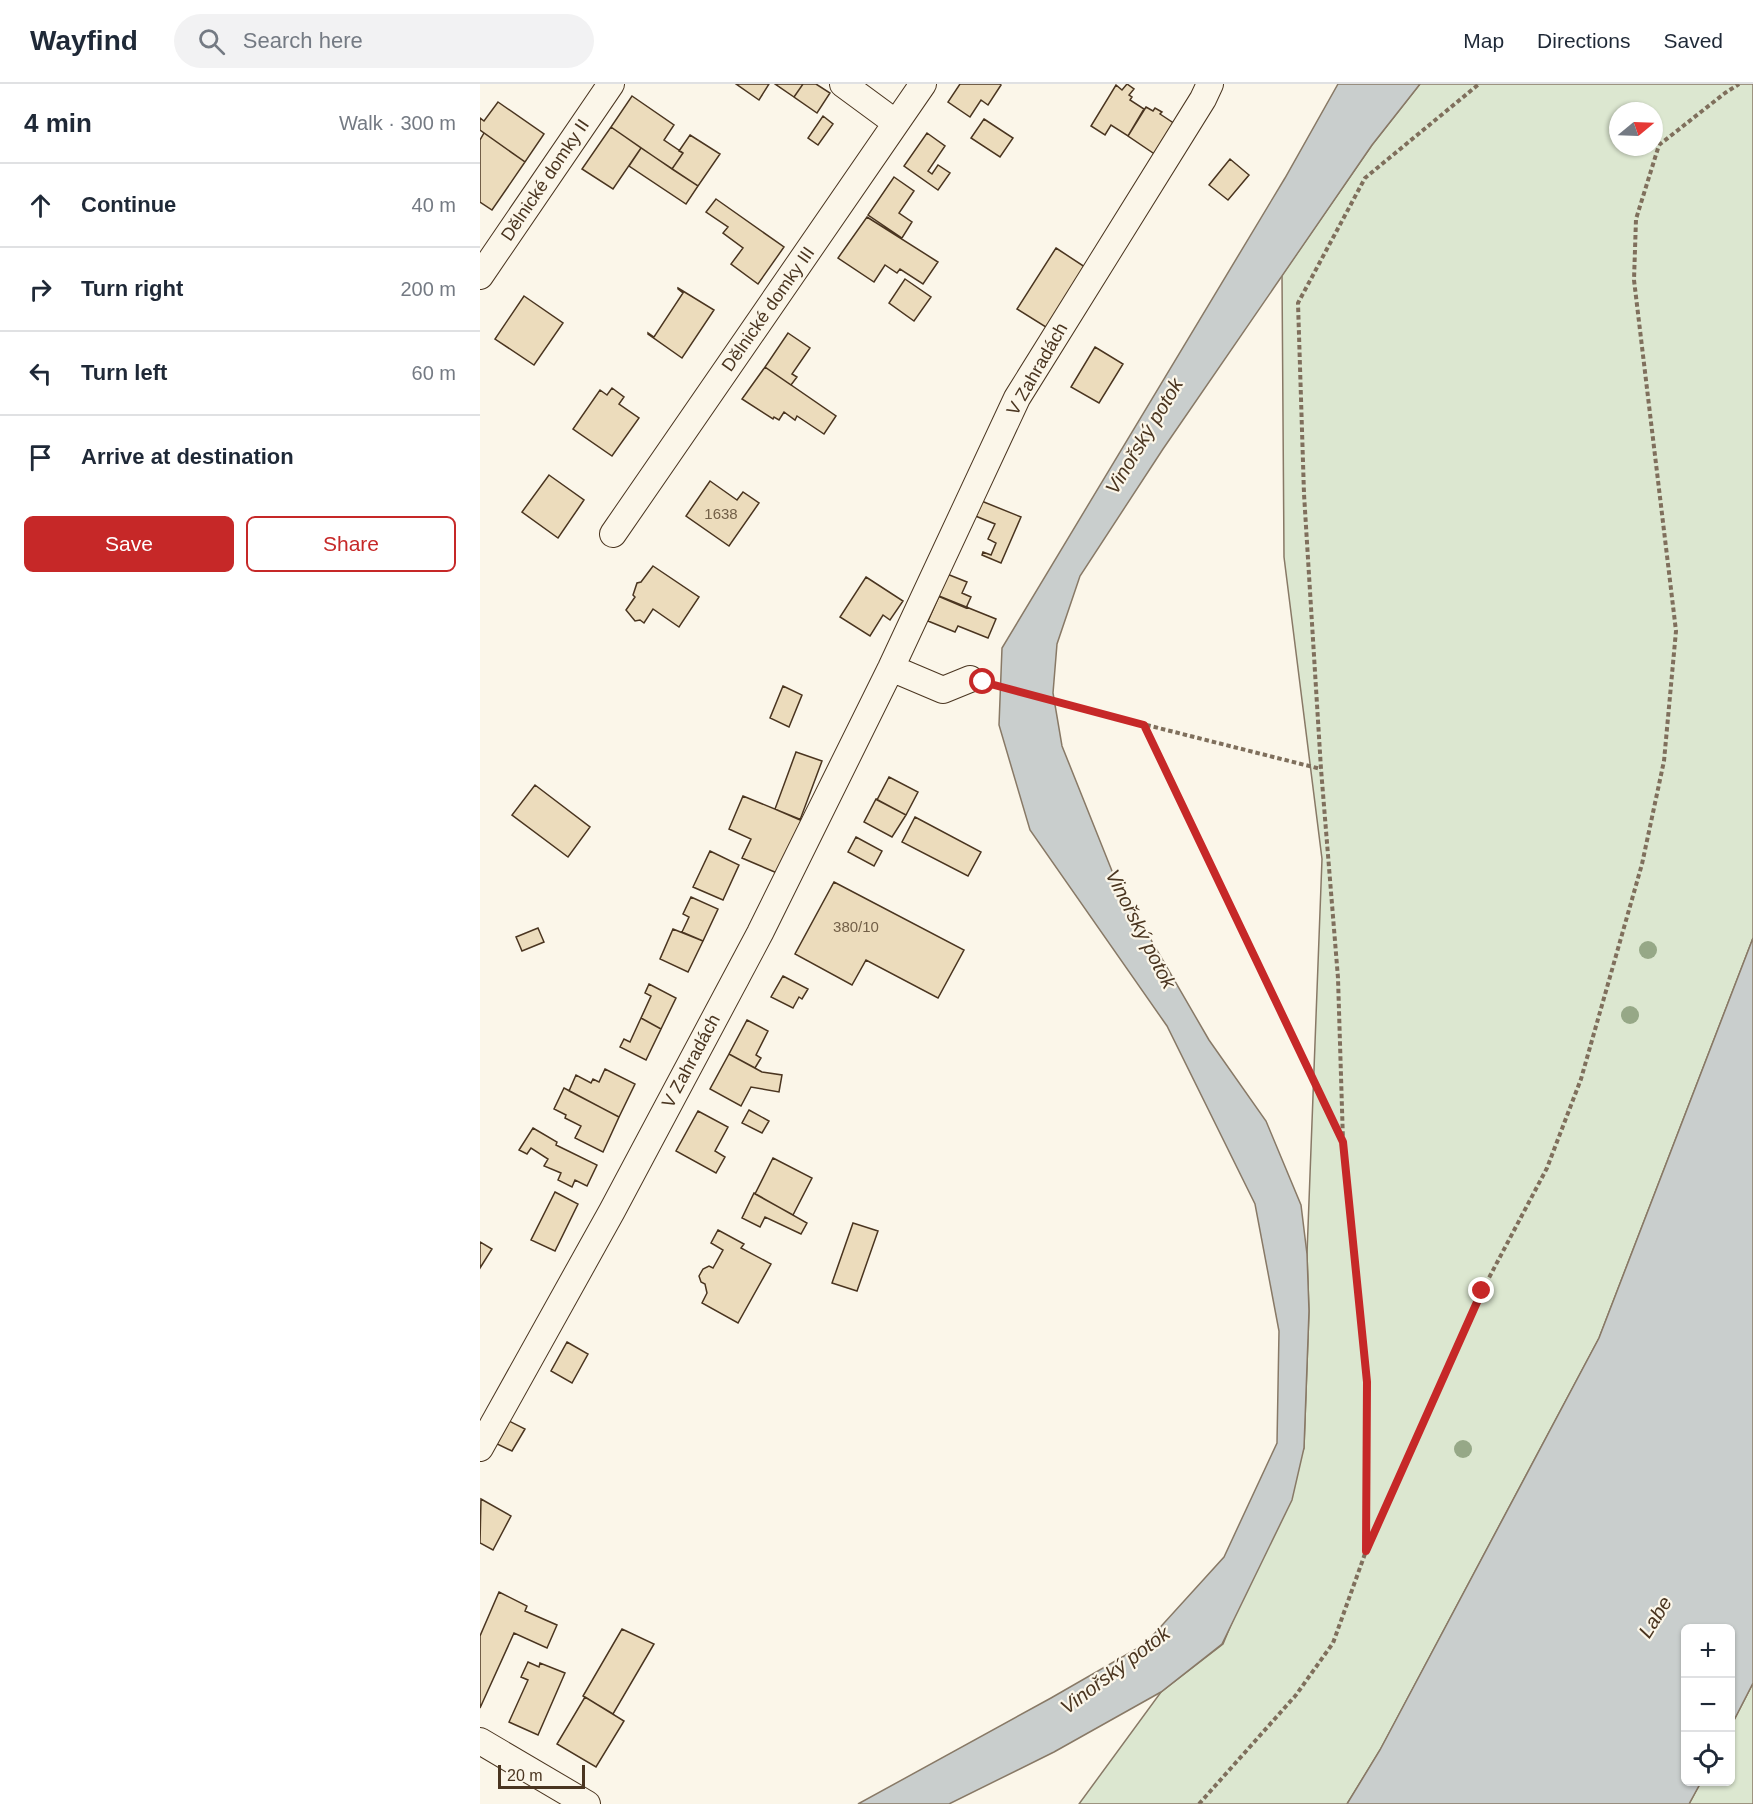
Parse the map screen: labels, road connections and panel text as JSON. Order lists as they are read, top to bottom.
{
  "streets": {
    "street": ["Dělnické domky II", "Dělnické domky III", "V Zahradách"]
  },
  "water": ["Vinořský potok", "Labe"],
  "house_numbers": ["1638", "380/10"],
  "scale_bar": "20 m",
  "north": "right",
  "page": {
    "header": "Wayfind",
    "search": "Search here",
    "nav": ["Map", "Directions", "Saved"],
    "heading": ["4 min", "Walk · 300 m"],
    "list": [
      ["Continue", "40 m"],
      ["Turn right", "200 m"],
      ["Turn left", "60 m"],
      "Arrive at destination"
    ],
    "buttons": ["Save", "Share"],
    "map_buttons": ["+", "−"],
    "scale": "20 m"
  }
}
